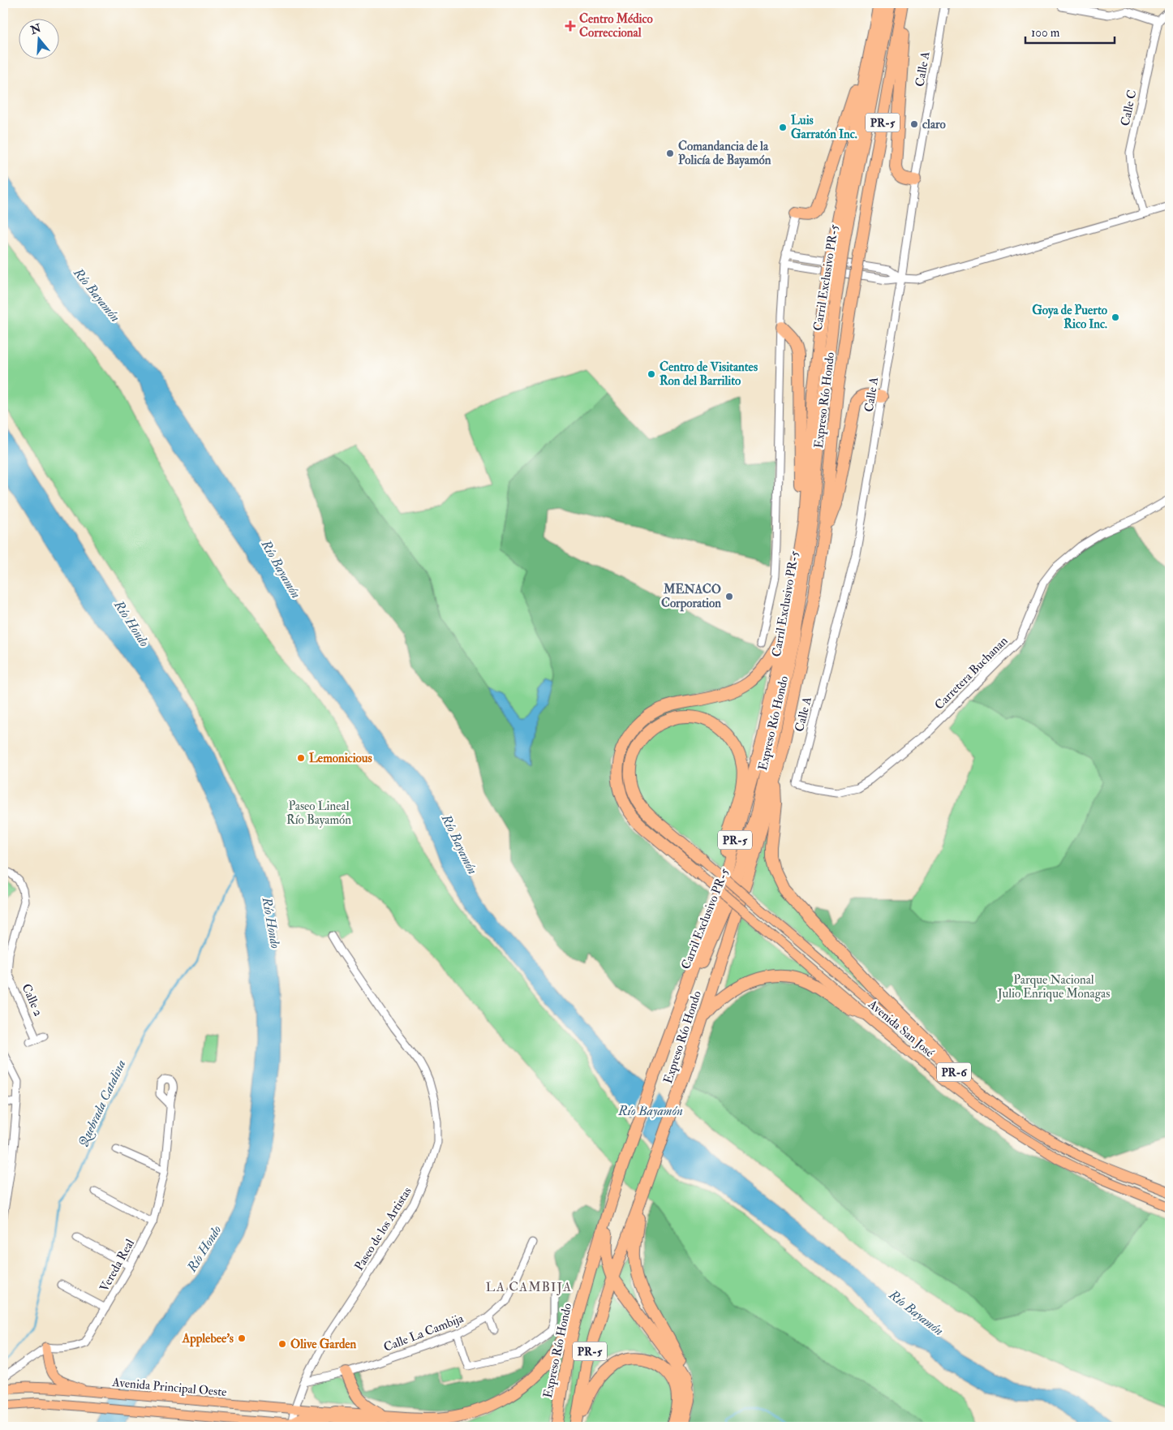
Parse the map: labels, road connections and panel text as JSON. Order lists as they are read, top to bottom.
{
  "streets": {
    "highway": ["PR-5", "Carril Exclusivo PR-5", "Expreso Río Hondo"],
    "main road": ["Avenida San José", "PR-6", "Avenida Principal Oeste"],
    "street": [
      "Calle A",
      "Calle C",
      "Carretera Buchanan",
      "Calle 2",
      "Paseo de los Artistas",
      "Vereda Real",
      "Calle La Cambija"
    ]
  },
  "crossings": [
    ["Calle A", "Carretera Buchanan"],
    ["Carril Exclusivo PR-5", "Expreso Río Hondo"],
    ["Paseo de los Artistas", "Calle La Cambija"],
    ["Paseo de los Artistas", "Avenida Principal Oeste"]
  ],
  "districts": ["LA CAMBIJA"],
  "water": ["Río Bayamón", "Río Hondo", "Quebrada Catalina"],
  "parks": ["Paseo Lineal Río Bayamón", "Parque Nacional Julio Enrique Monagas"],
  "places": {
    "health": ["Centro Médico Correccional"],
    "other": [
      "claro",
      "Luis Garratón Inc.",
      "Comandancia de la Policía de Bayamón",
      "Goya de Puerto Rico Inc.",
      "Centro de Visitantes Ron del Barrilito",
      "MENACO Corporation",
      "Lemonicious",
      "Applebee's",
      "Olive Garden"
    ]
  },
  "scale_bar": "100 m",
  "north": "top"
}
